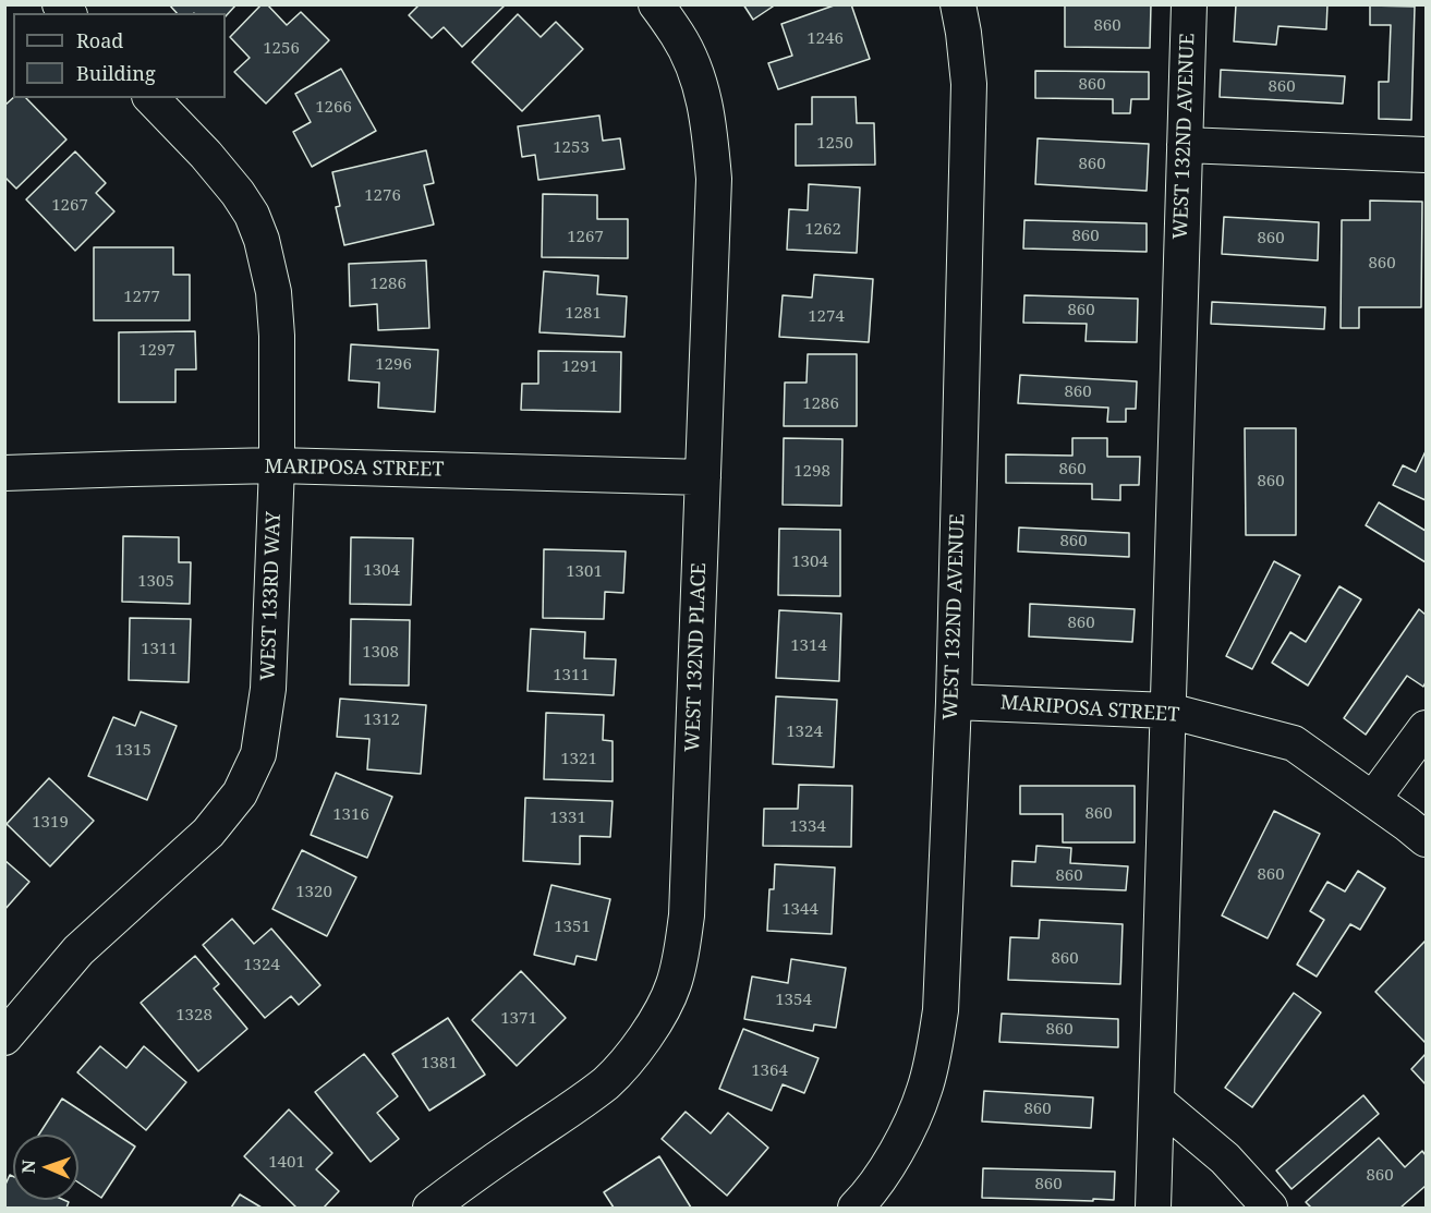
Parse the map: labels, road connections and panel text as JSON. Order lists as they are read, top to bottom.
{
  "streets": {
    "street": [
      "WEST 132ND AVENUE",
      "MARIPOSA STREET",
      "WEST 133RD WAY",
      "WEST 132ND PLACE"
    ]
  },
  "crossings": [
    ["WEST 132ND AVENUE", "MARIPOSA STREET"],
    ["MARIPOSA STREET", "WEST 133RD WAY"],
    ["MARIPOSA STREET", "WEST 132ND PLACE"]
  ],
  "house_numbers": [
    "860",
    "1246",
    "1256",
    "860",
    "860",
    "1266",
    "1250",
    "1253",
    "860",
    "1276",
    "1267",
    "1262",
    "860",
    "1267",
    "860",
    "860",
    "1286",
    "1277",
    "860",
    "1281",
    "1274",
    "1297",
    "1296",
    "1291",
    "860",
    "1286",
    "860",
    "1298",
    "860",
    "860",
    "1304",
    "1304",
    "1301",
    "1305",
    "860",
    "1314",
    "1311",
    "1308",
    "1311",
    "1312",
    "1324",
    "1315",
    "1321",
    "860",
    "1316",
    "1331",
    "1319",
    "1334",
    "860",
    "860",
    "1320",
    "1344",
    "1351",
    "860",
    "1324",
    "1354",
    "1328",
    "1371",
    "860",
    "1381",
    "1364",
    "860",
    "1401",
    "860",
    "860"
  ],
  "legend": ["Road", "Building"],
  "north": "left"
}
